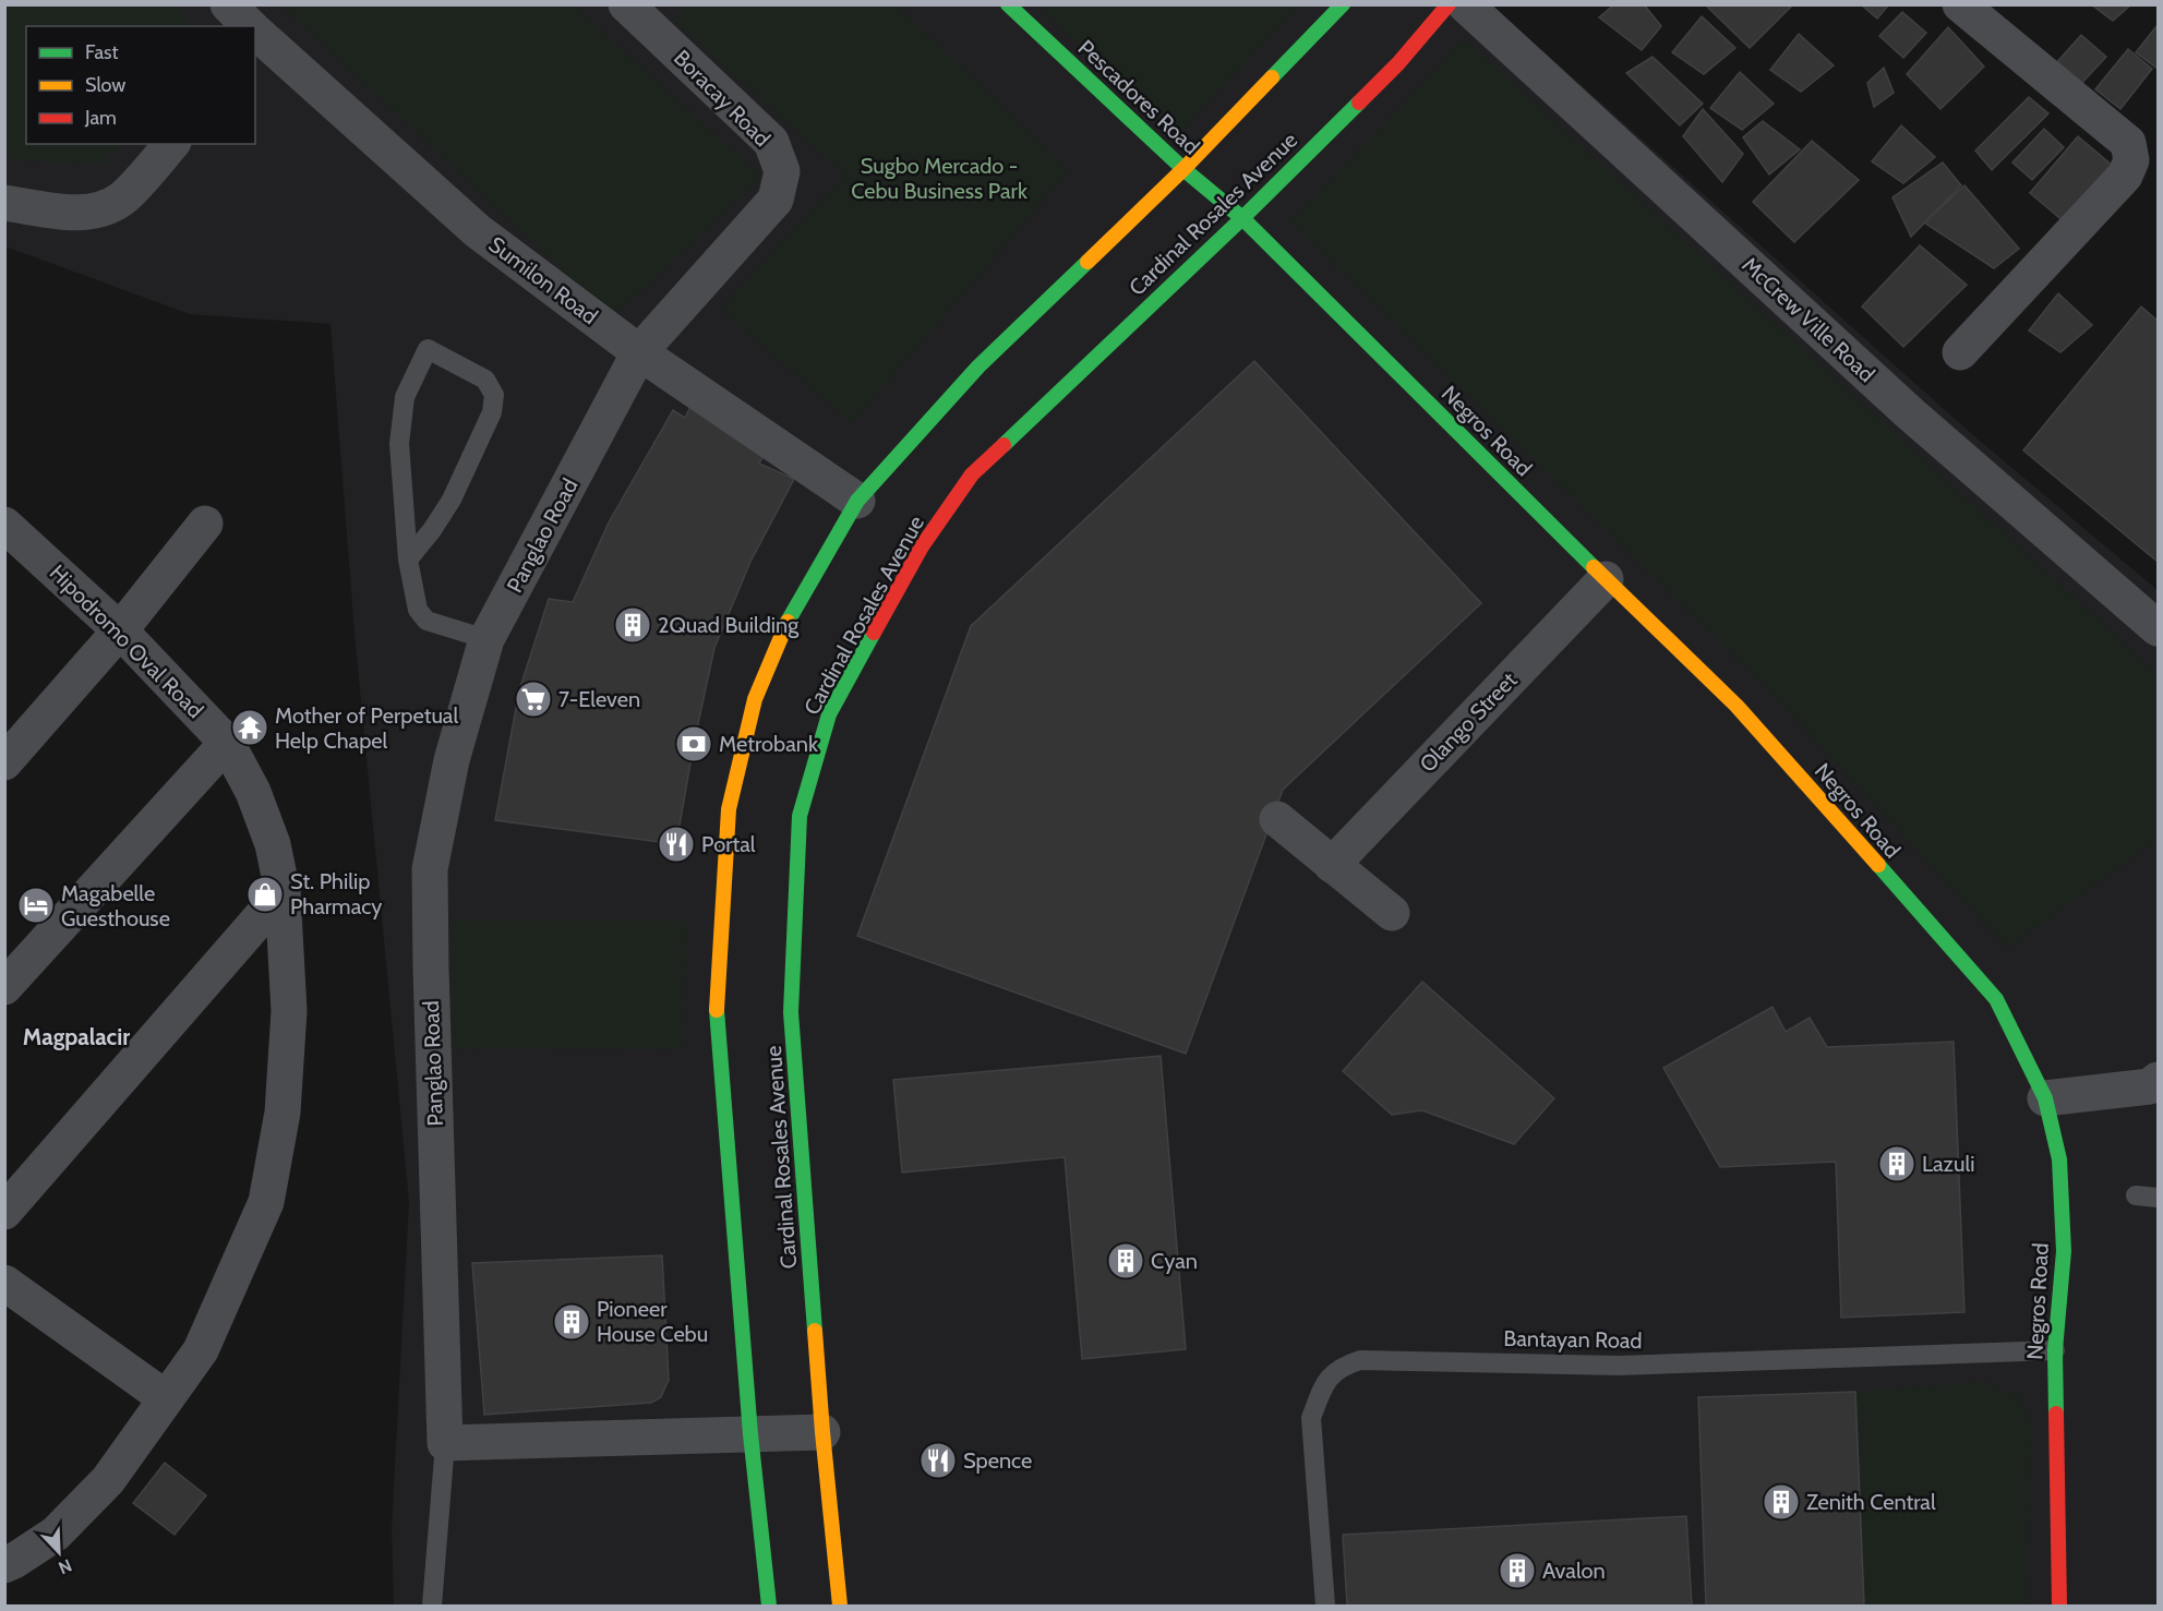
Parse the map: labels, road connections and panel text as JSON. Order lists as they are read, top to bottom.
{
  "streets": {
    "main road": ["Pescadores Road", "Cardinal Rosales Avenue", "Negros Road"],
    "street": [
      "Boracay Road",
      "Sumilon Road",
      "McCrew Ville Road",
      "Panglao Road",
      "Hipodromo Oval Road",
      "Olango Street"
    ],
    "lane": ["Bantayan Road"]
  },
  "crossings": [
    ["Pescadores Road", "Cardinal Rosales Avenue"],
    ["Pescadores Road", "Negros Road"],
    ["Boracay Road", "Sumilon Road"],
    ["Boracay Road", "Panglao Road"],
    ["Cardinal Rosales Avenue", "Negros Road"],
    ["Sumilon Road", "Panglao Road"],
    ["Negros Road", "Olango Street"],
    ["Negros Road", "Bantayan Road"]
  ],
  "districts": ["Magpalacir"],
  "parks": ["Sugbo Mercado - Cebu Business Park"],
  "places": {
    "building": [
      "2Quad Building",
      "Lazuli",
      "Cyan",
      "Pioneer House Cebu",
      "Zenith Central",
      "Avalon"
    ],
    "supermarket": ["7-Eleven"],
    "temple": ["Mother of Perpetual Help Chapel"],
    "bank": ["Metrobank"],
    "restaurant": ["Portal", "Spence"],
    "shop": ["St. Philip Pharmacy"],
    "hotel": ["Magabelle Guesthouse"]
  },
  "legend": ["Fast", "Slow", "Jam"],
  "north": "bottom right"
}
